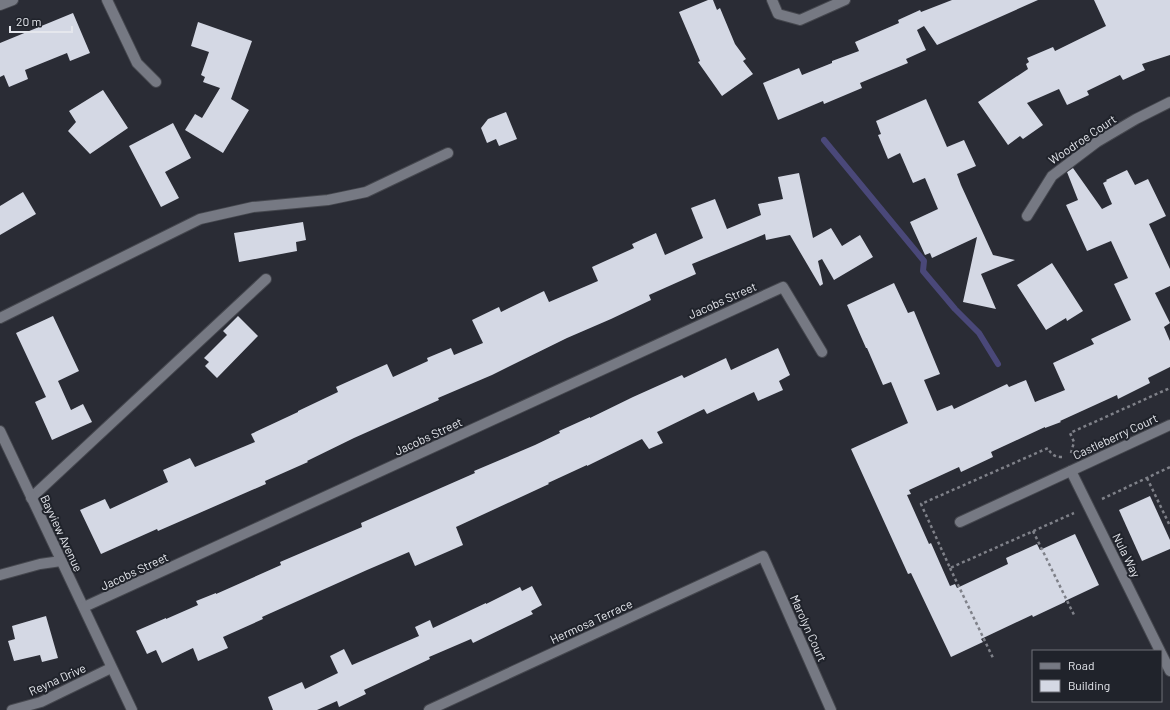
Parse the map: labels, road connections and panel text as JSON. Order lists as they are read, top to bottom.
{
  "streets": {
    "street": [
      "Woodroe Court",
      "Jacobs Street",
      "Castleberry Court",
      "Bayview Avenue",
      "Nula Way",
      "Hermosa Terrace",
      "Marolyn Court",
      "Reyna Drive"
    ]
  },
  "crossings": [
    ["Jacobs Street", "Bayview Avenue"],
    ["Castleberry Court", "Nula Way"],
    ["Bayview Avenue", "Reyna Drive"],
    ["Hermosa Terrace", "Marolyn Court"]
  ],
  "legend": ["Road", "Building"],
  "scale_bar": "20 m"
}
